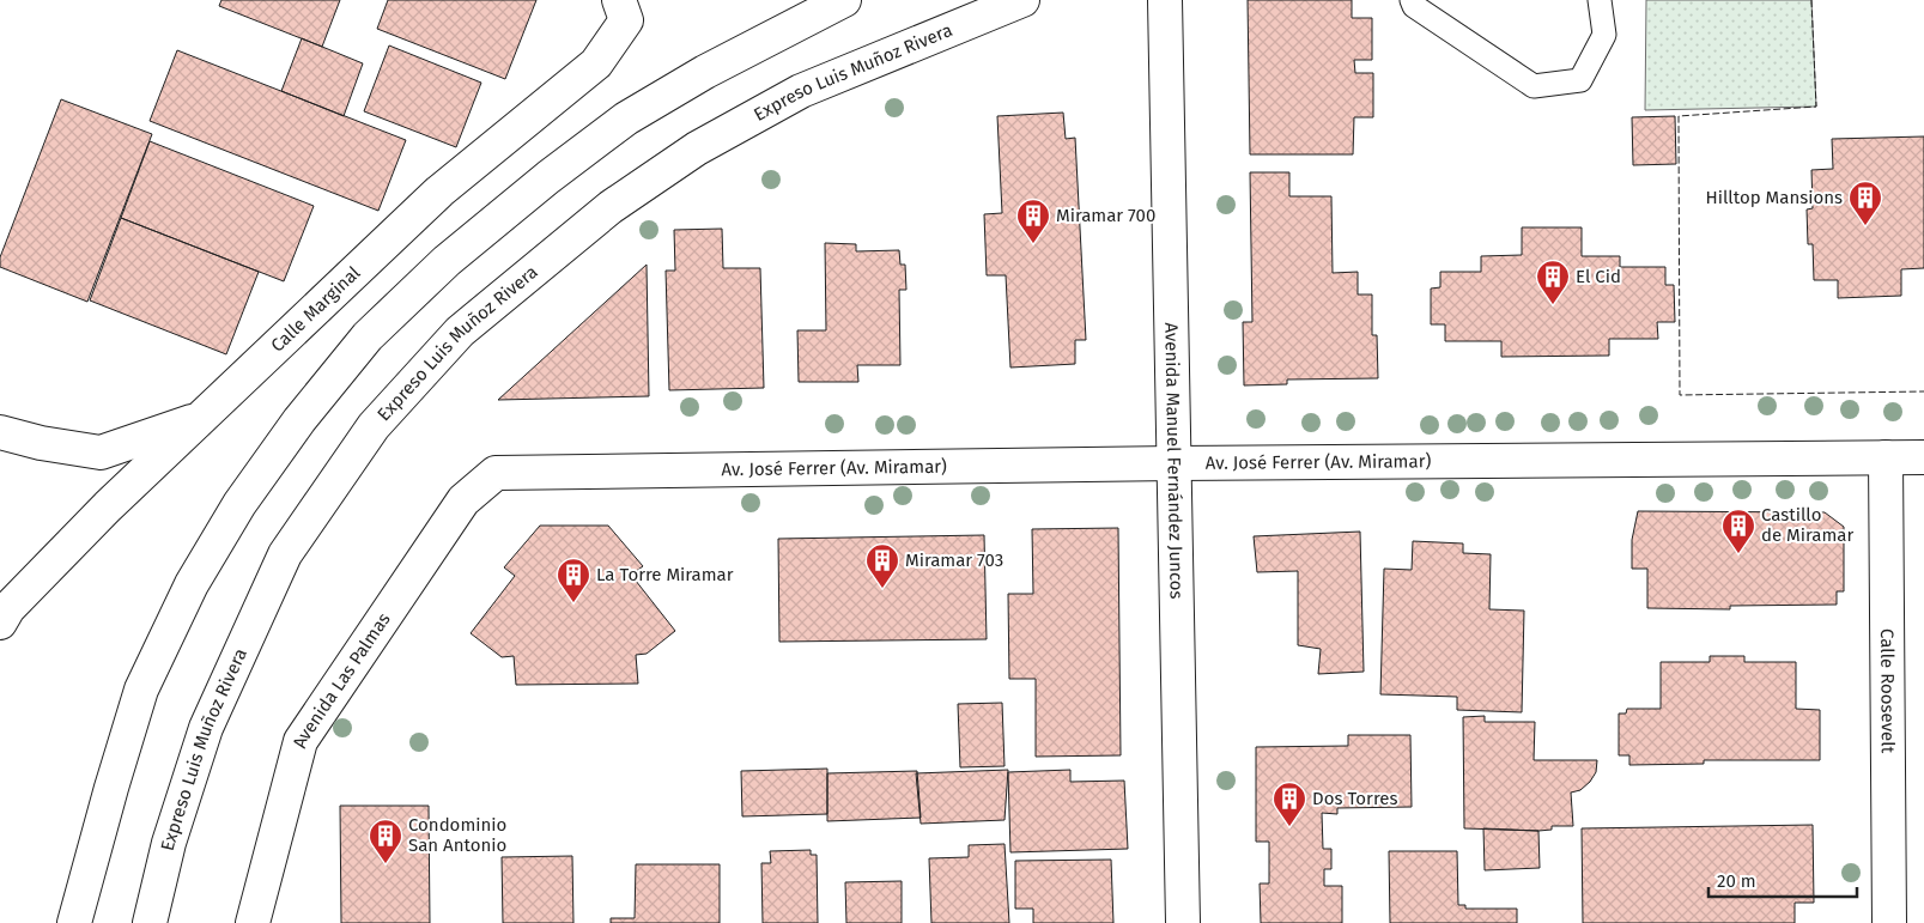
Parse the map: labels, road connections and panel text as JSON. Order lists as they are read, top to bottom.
{
  "streets": {
    "main road": [
      "Expreso Luis Muñoz Rivera",
      "Calle Marginal",
      "Avenida Manuel Fernández Juncos",
      "Av. José Ferrer (Av. Miramar)",
      "Avenida Las Palmas",
      "Calle Roosevelt"
    ]
  },
  "crossings": [
    ["Avenida Manuel Fernández Juncos", "Av. José Ferrer (Av. Miramar)"],
    ["Av. José Ferrer (Av. Miramar)", "Avenida Las Palmas"],
    ["Av. José Ferrer (Av. Miramar)", "Calle Roosevelt"]
  ],
  "places": {
    "building": [
      "Hilltop Mansions",
      "Miramar 700",
      "El Cid",
      "Castillo de Miramar",
      "Miramar 703",
      "La Torre Miramar",
      "Dos Torres",
      "Condominio San Antonio"
    ]
  },
  "scale_bar": "20 m"
}
